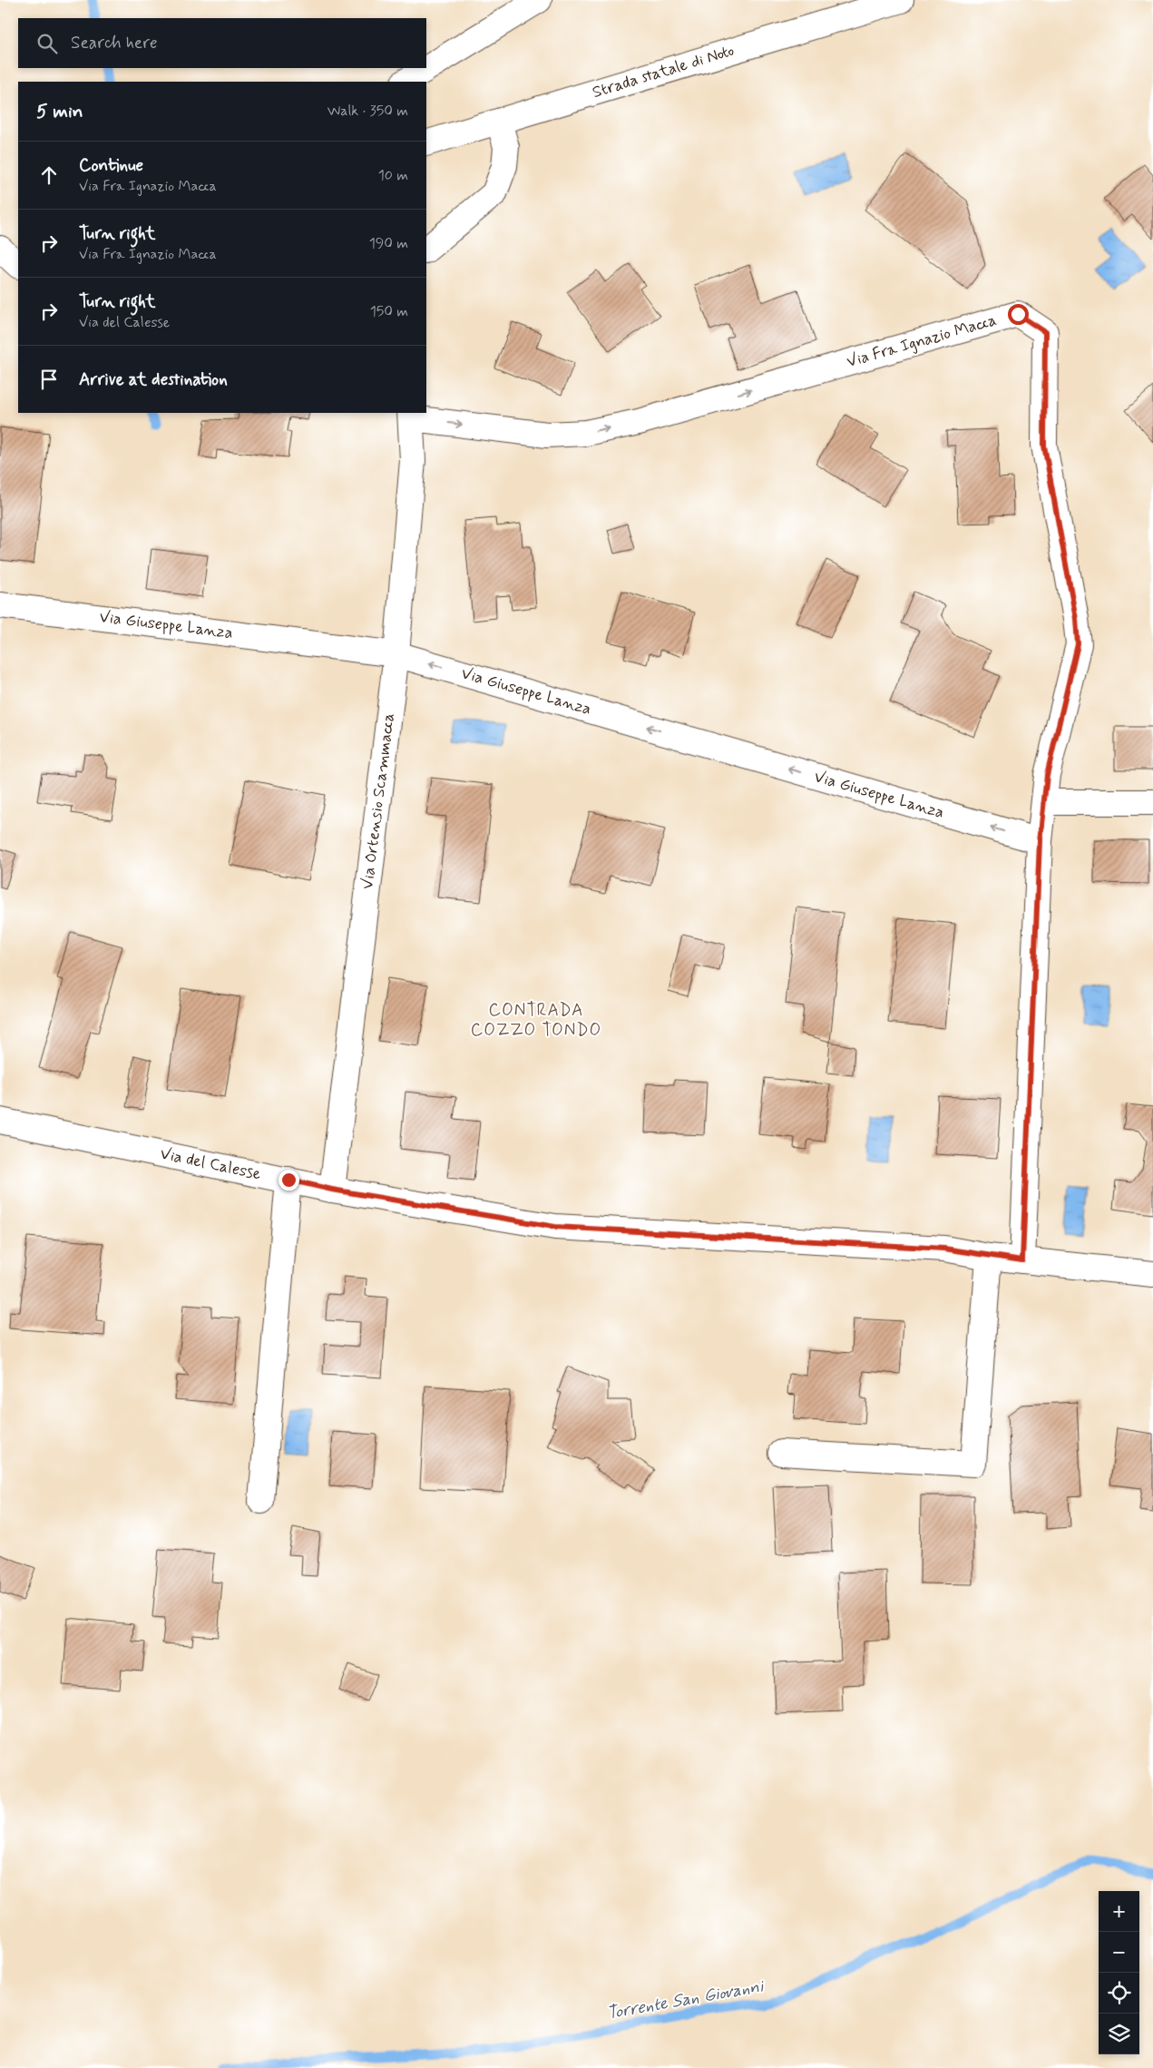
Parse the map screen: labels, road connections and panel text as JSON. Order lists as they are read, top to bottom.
{
  "streets": {
    "street": [
      "Strada statale di Noto",
      "Via Fra Ignazio Macca",
      "Via Giuseppe Lanza",
      "Via Ortensio Scammacca",
      "Via del Calesse"
    ]
  },
  "crossings": [
    ["Via Fra Ignazio Macca", "Via Giuseppe Lanza"],
    ["Via Fra Ignazio Macca", "Via Ortensio Scammacca"],
    ["Via Fra Ignazio Macca", "Via del Calesse"],
    ["Via Giuseppe Lanza", "Via Ortensio Scammacca"],
    ["Via Ortensio Scammacca", "Via del Calesse"]
  ],
  "one_way": ["Via Giuseppe Lanza"],
  "districts": ["CONTRADA COZZO TONDO"],
  "water": ["Torrente San Giovanni"],
  "page": {
    "search": "Search here",
    "heading": ["5 min", "Walk · 350 m"],
    "list": [
      ["Continue", "Via Fra Ignazio Macca", "10 m"],
      ["Turn right", "Via Fra Ignazio Macca", "190 m"],
      ["Turn right", "Via del Calesse", "150 m"],
      "Arrive at destination"
    ],
    "map_buttons": ["+", "−"]
  }
}
